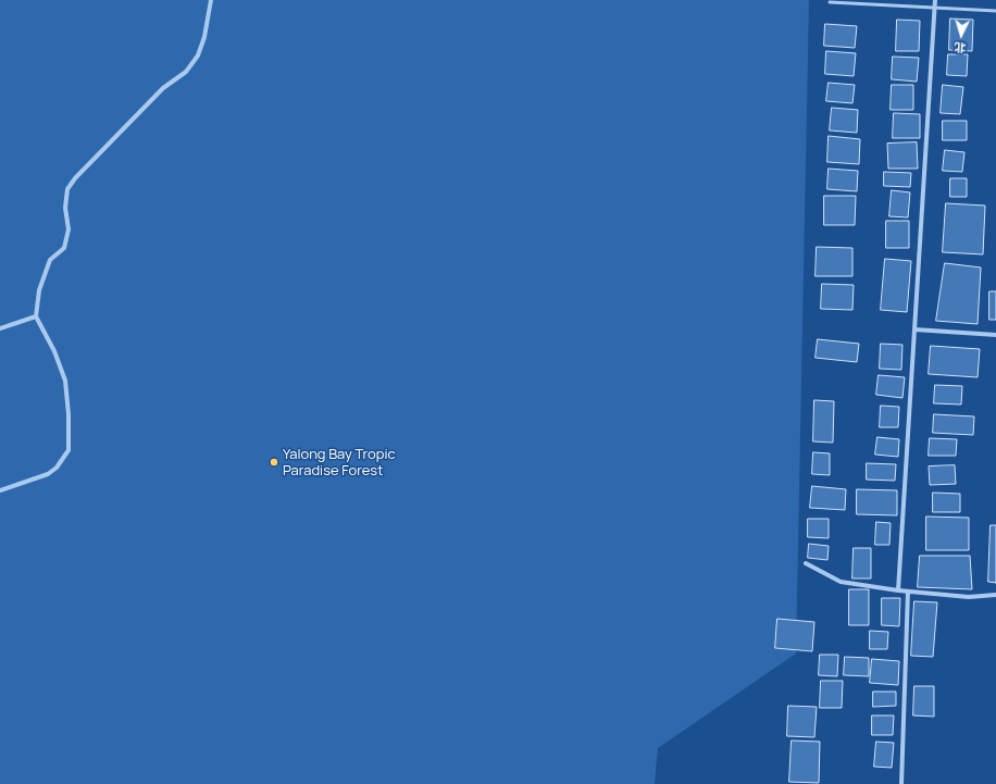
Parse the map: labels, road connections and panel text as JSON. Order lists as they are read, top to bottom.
{
  "places": ["Yalong Bay Tropic Paradise Forest"],
  "north": "bottom"
}
